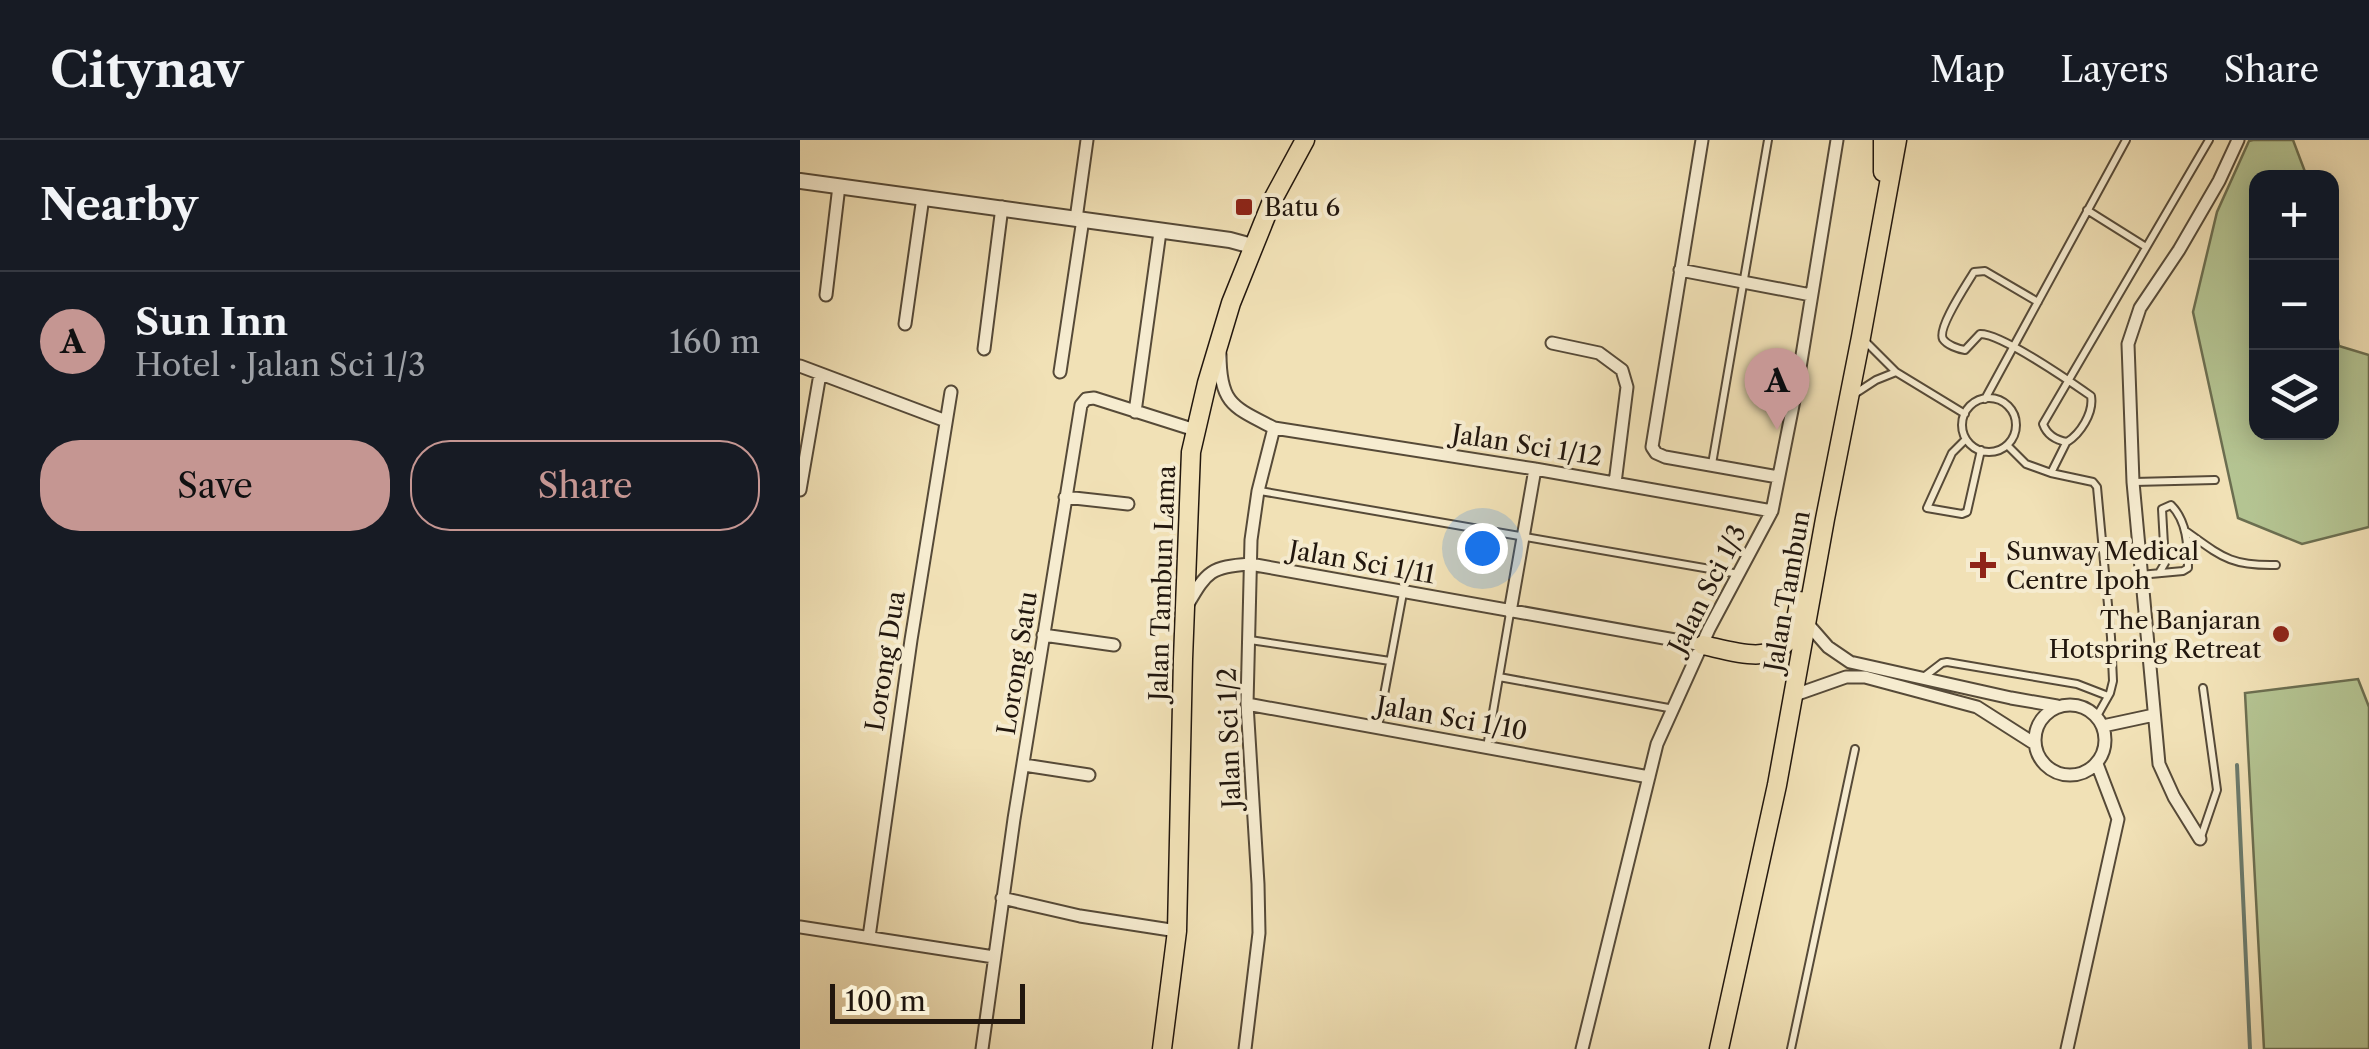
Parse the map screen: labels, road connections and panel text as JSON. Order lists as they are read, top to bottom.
{
  "streets": {
    "main road": ["Jalan Tambun Lama", "Jalan Tambun"],
    "street": [
      "Jalan Sci 1/12",
      "Jalan Sci 1/11",
      "Jalan Sci 1/3",
      "Lorong Dua",
      "Lorong Satu",
      "Jalan Sci 1/10",
      "Jalan Sci 1/2"
    ]
  },
  "crossings": [
    ["Jalan Sci 1/12", "Jalan Sci 1/3"],
    ["Jalan Sci 1/12", "Jalan Sci 1/2"],
    ["Jalan Sci 1/11", "Jalan Sci 1/3"],
    ["Jalan Sci 1/11", "Jalan Sci 1/2"],
    ["Jalan Tambun Lama", "Lorong Satu"],
    ["Jalan Sci 1/3", "Jalan Sci 1/10"],
    ["Jalan Sci 1/10", "Jalan Sci 1/2"]
  ],
  "places": {
    "transit": ["Batu 6"],
    "health": ["Sunway Medical Centre Ipoh"],
    "other": ["The Banjaran Hotspring Retreat"]
  },
  "scale_bar": "100 m",
  "page": {
    "header": "Citynav",
    "nav": ["Map", "Layers", "Share"],
    "heading": "Nearby",
    "map_buttons": ["+", "−"],
    "list": [
      {
        "mark": "A",
        "name": "Sun Inn",
        "note": "Hotel · Jalan Sci 1/3",
        "value": "160 m"
      }
    ],
    "pins": "A",
    "buttons": ["Save", "Share"],
    "scale": "100 m"
  }
}
